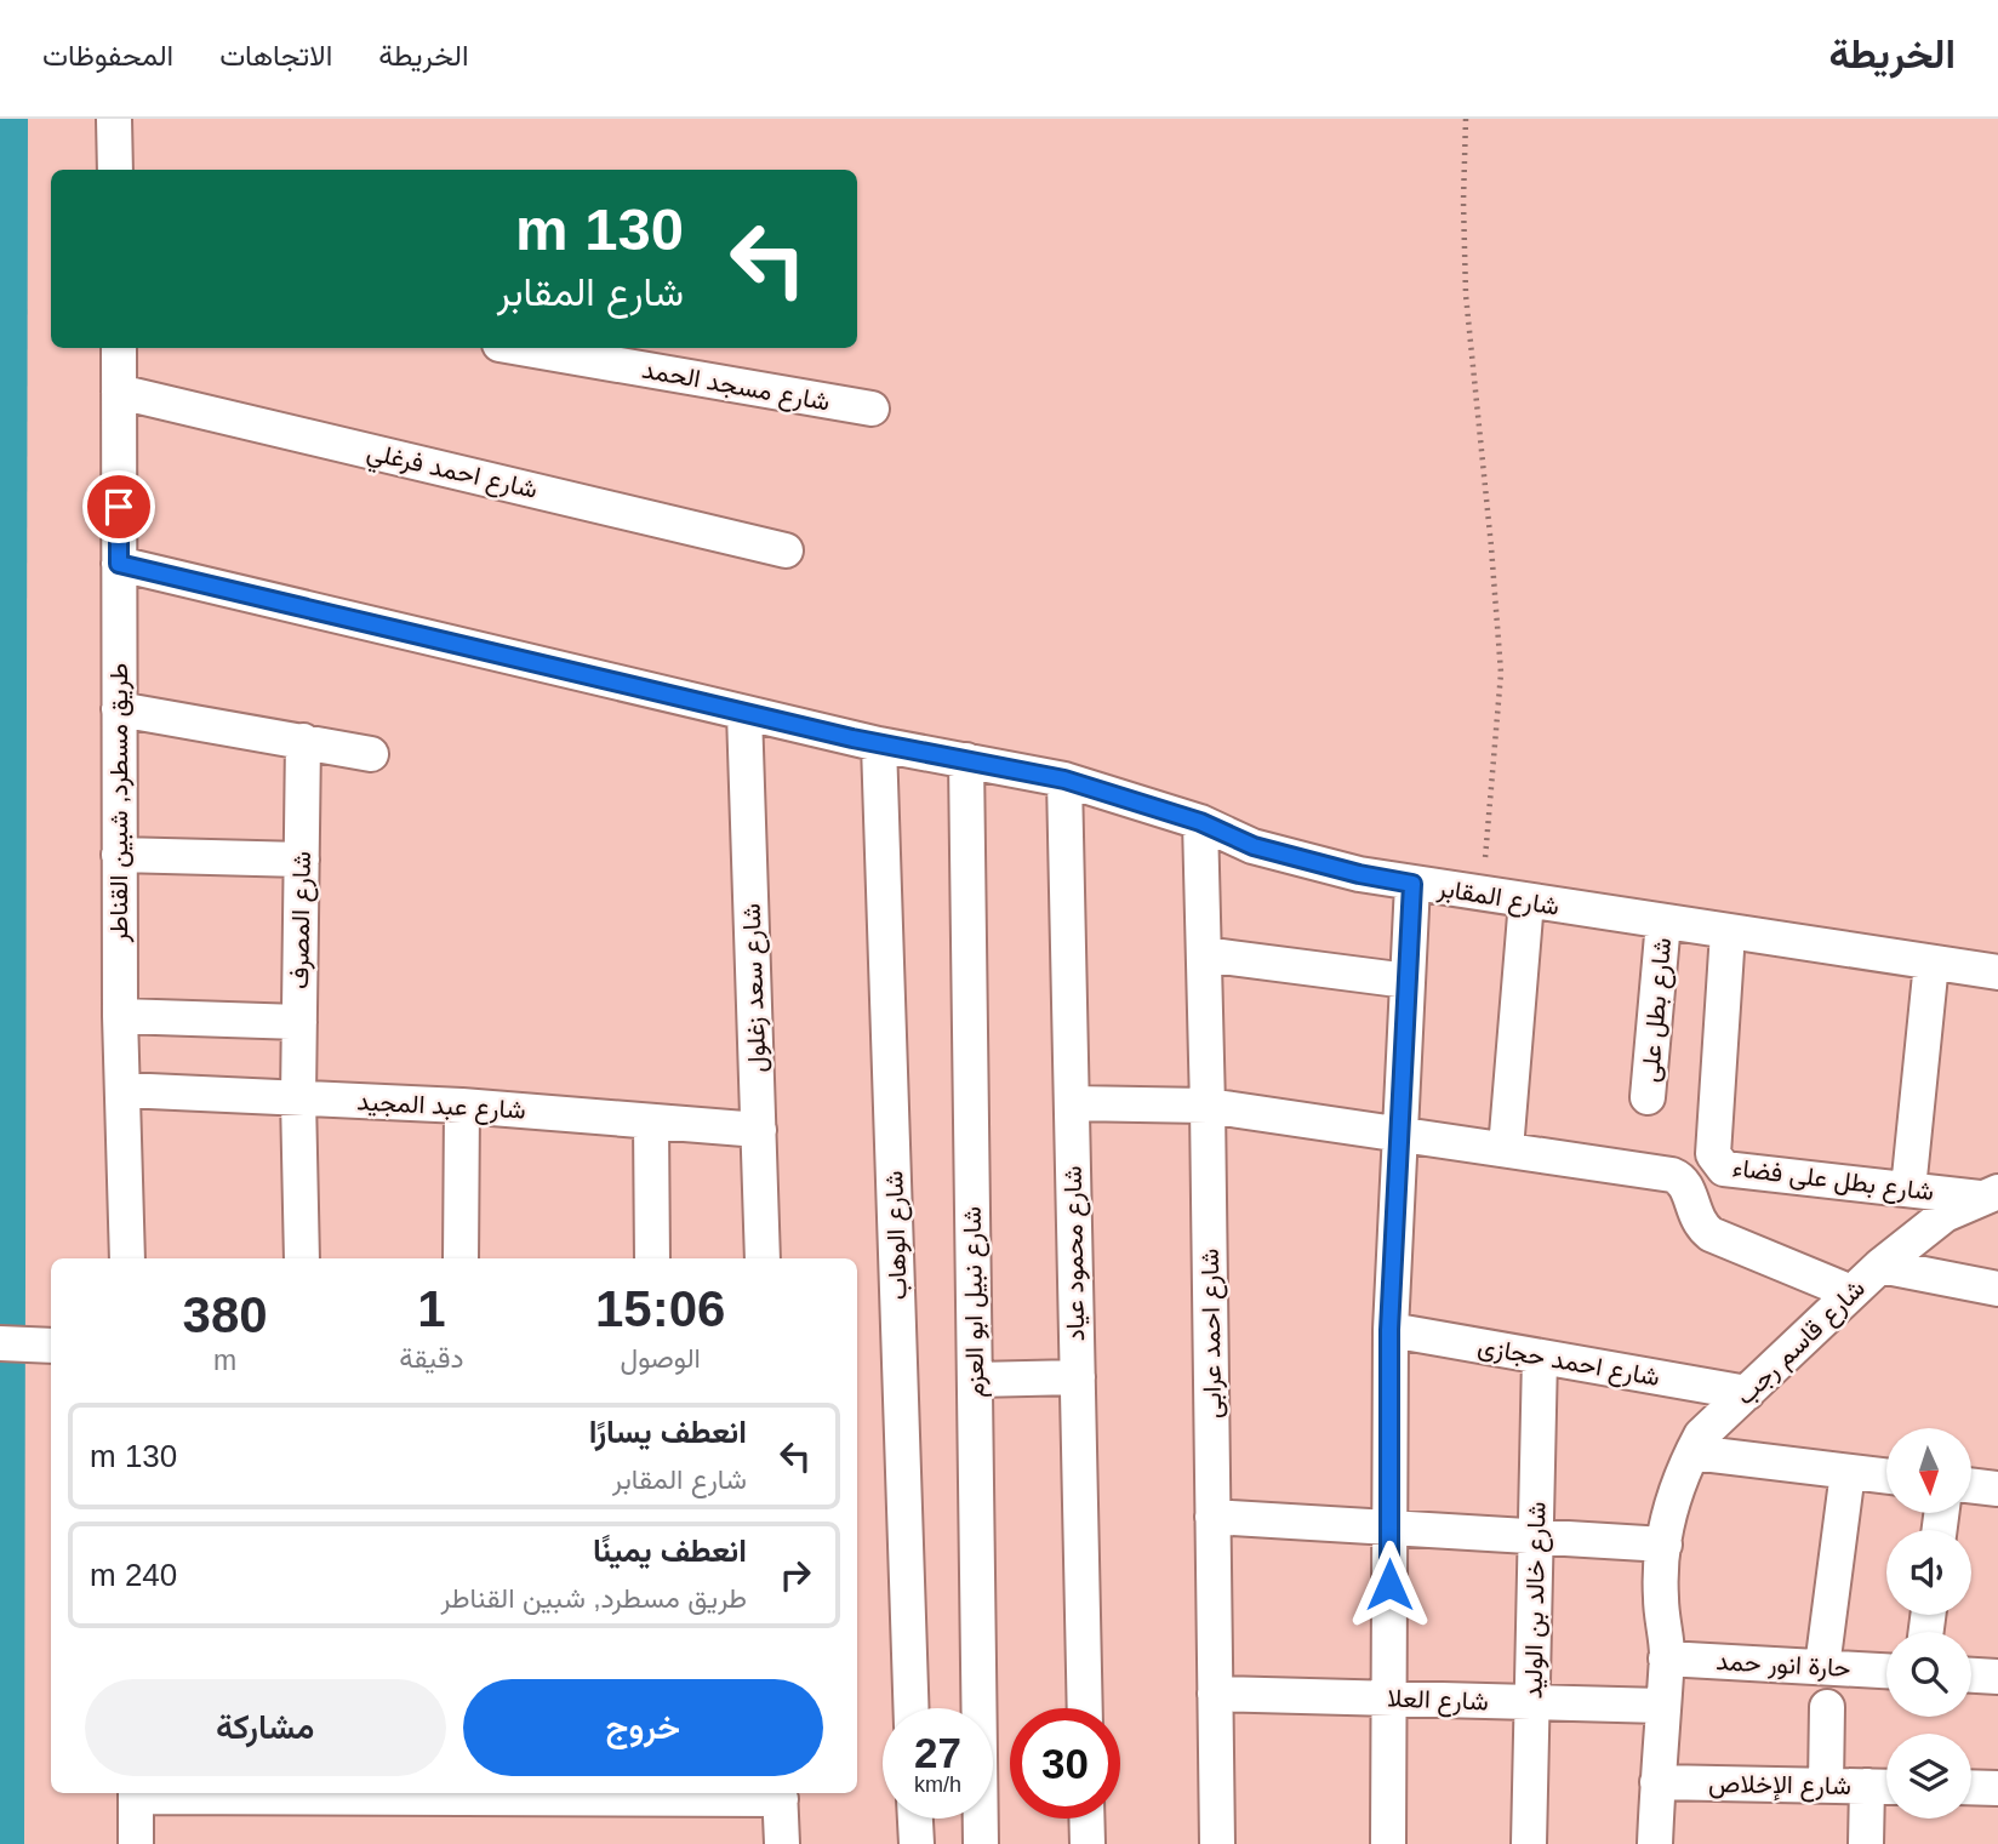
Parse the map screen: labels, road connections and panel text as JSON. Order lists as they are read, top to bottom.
{
  "streets": {
    "street": [
      "شارع مسجد الحمد",
      "شارع احمد فرغلي",
      "طريق مسطرد, شبين القناطر",
      "شارع المقابر",
      "شارع المصرف",
      "شارع سعد زغلول",
      "شارع بطل على",
      "شارع عبد المجيد",
      "شارع بطل على فضاء",
      "شارع الوهاب",
      "شارع محمود عياد",
      "شارع نبيل ابو العزم",
      "شارع احمد عرابى",
      "شارع قاسم رجب",
      "شارع احمد حجازى",
      "شارع خالد بن الوليد",
      "حارة انور حمد",
      "شارع العلا",
      "شارع الإخلاص"
    ]
  },
  "crossings": [
    ["شارع احمد فرغلي", "طريق مسطرد, شبين القناطر"],
    ["طريق مسطرد, شبين القناطر", "شارع المقابر"],
    ["طريق مسطرد, شبين القناطر", "شارع عبد المجيد"],
    ["شارع المقابر", "شارع سعد زغلول"],
    ["شارع المقابر", "شارع بطل على"],
    ["شارع المقابر", "شارع بطل على فضاء"],
    ["شارع المقابر", "شارع الوهاب"],
    ["شارع المقابر", "شارع محمود عياد"],
    ["شارع المقابر", "شارع نبيل ابو العزم"],
    ["شارع المقابر", "شارع احمد عرابى"],
    ["شارع المصرف", "شارع عبد المجيد"],
    ["شارع سعد زغلول", "شارع عبد المجيد"],
    ["شارع بطل على فضاء", "شارع قاسم رجب"],
    ["شارع احمد عرابى", "شارع العلا"],
    ["شارع قاسم رجب", "شارع احمد حجازى"],
    ["شارع قاسم رجب", "حارة انور حمد"],
    ["شارع قاسم رجب", "شارع العلا"],
    ["شارع قاسم رجب", "شارع الإخلاص"],
    ["شارع احمد حجازى", "شارع خالد بن الوليد"],
    ["شارع خالد بن الوليد", "شارع العلا"]
  ],
  "north": "bottom",
  "page": {
    "header": "الخريطة",
    "nav": ["الخريطة", "الاتجاهات", "المحفوظات"],
    "turn": ["130 m", "شارع المقابر"],
    "eta": [
      "15:06",
      "الوصول",
      "1",
      "دقيقة",
      "380",
      "m"
    ],
    "list": [
      {
        "name": "انعطف يسارًا",
        "note": "شارع المقابر",
        "value": "130 m"
      },
      {
        "name": "انعطف يمينًا",
        "note": "طريق مسطرد, شبين القناطر",
        "value": "240 m"
      }
    ],
    "buttons": ["خروج", "مشاركة"],
    "speed": "27 km/h",
    "limit": "30"
  }
}
